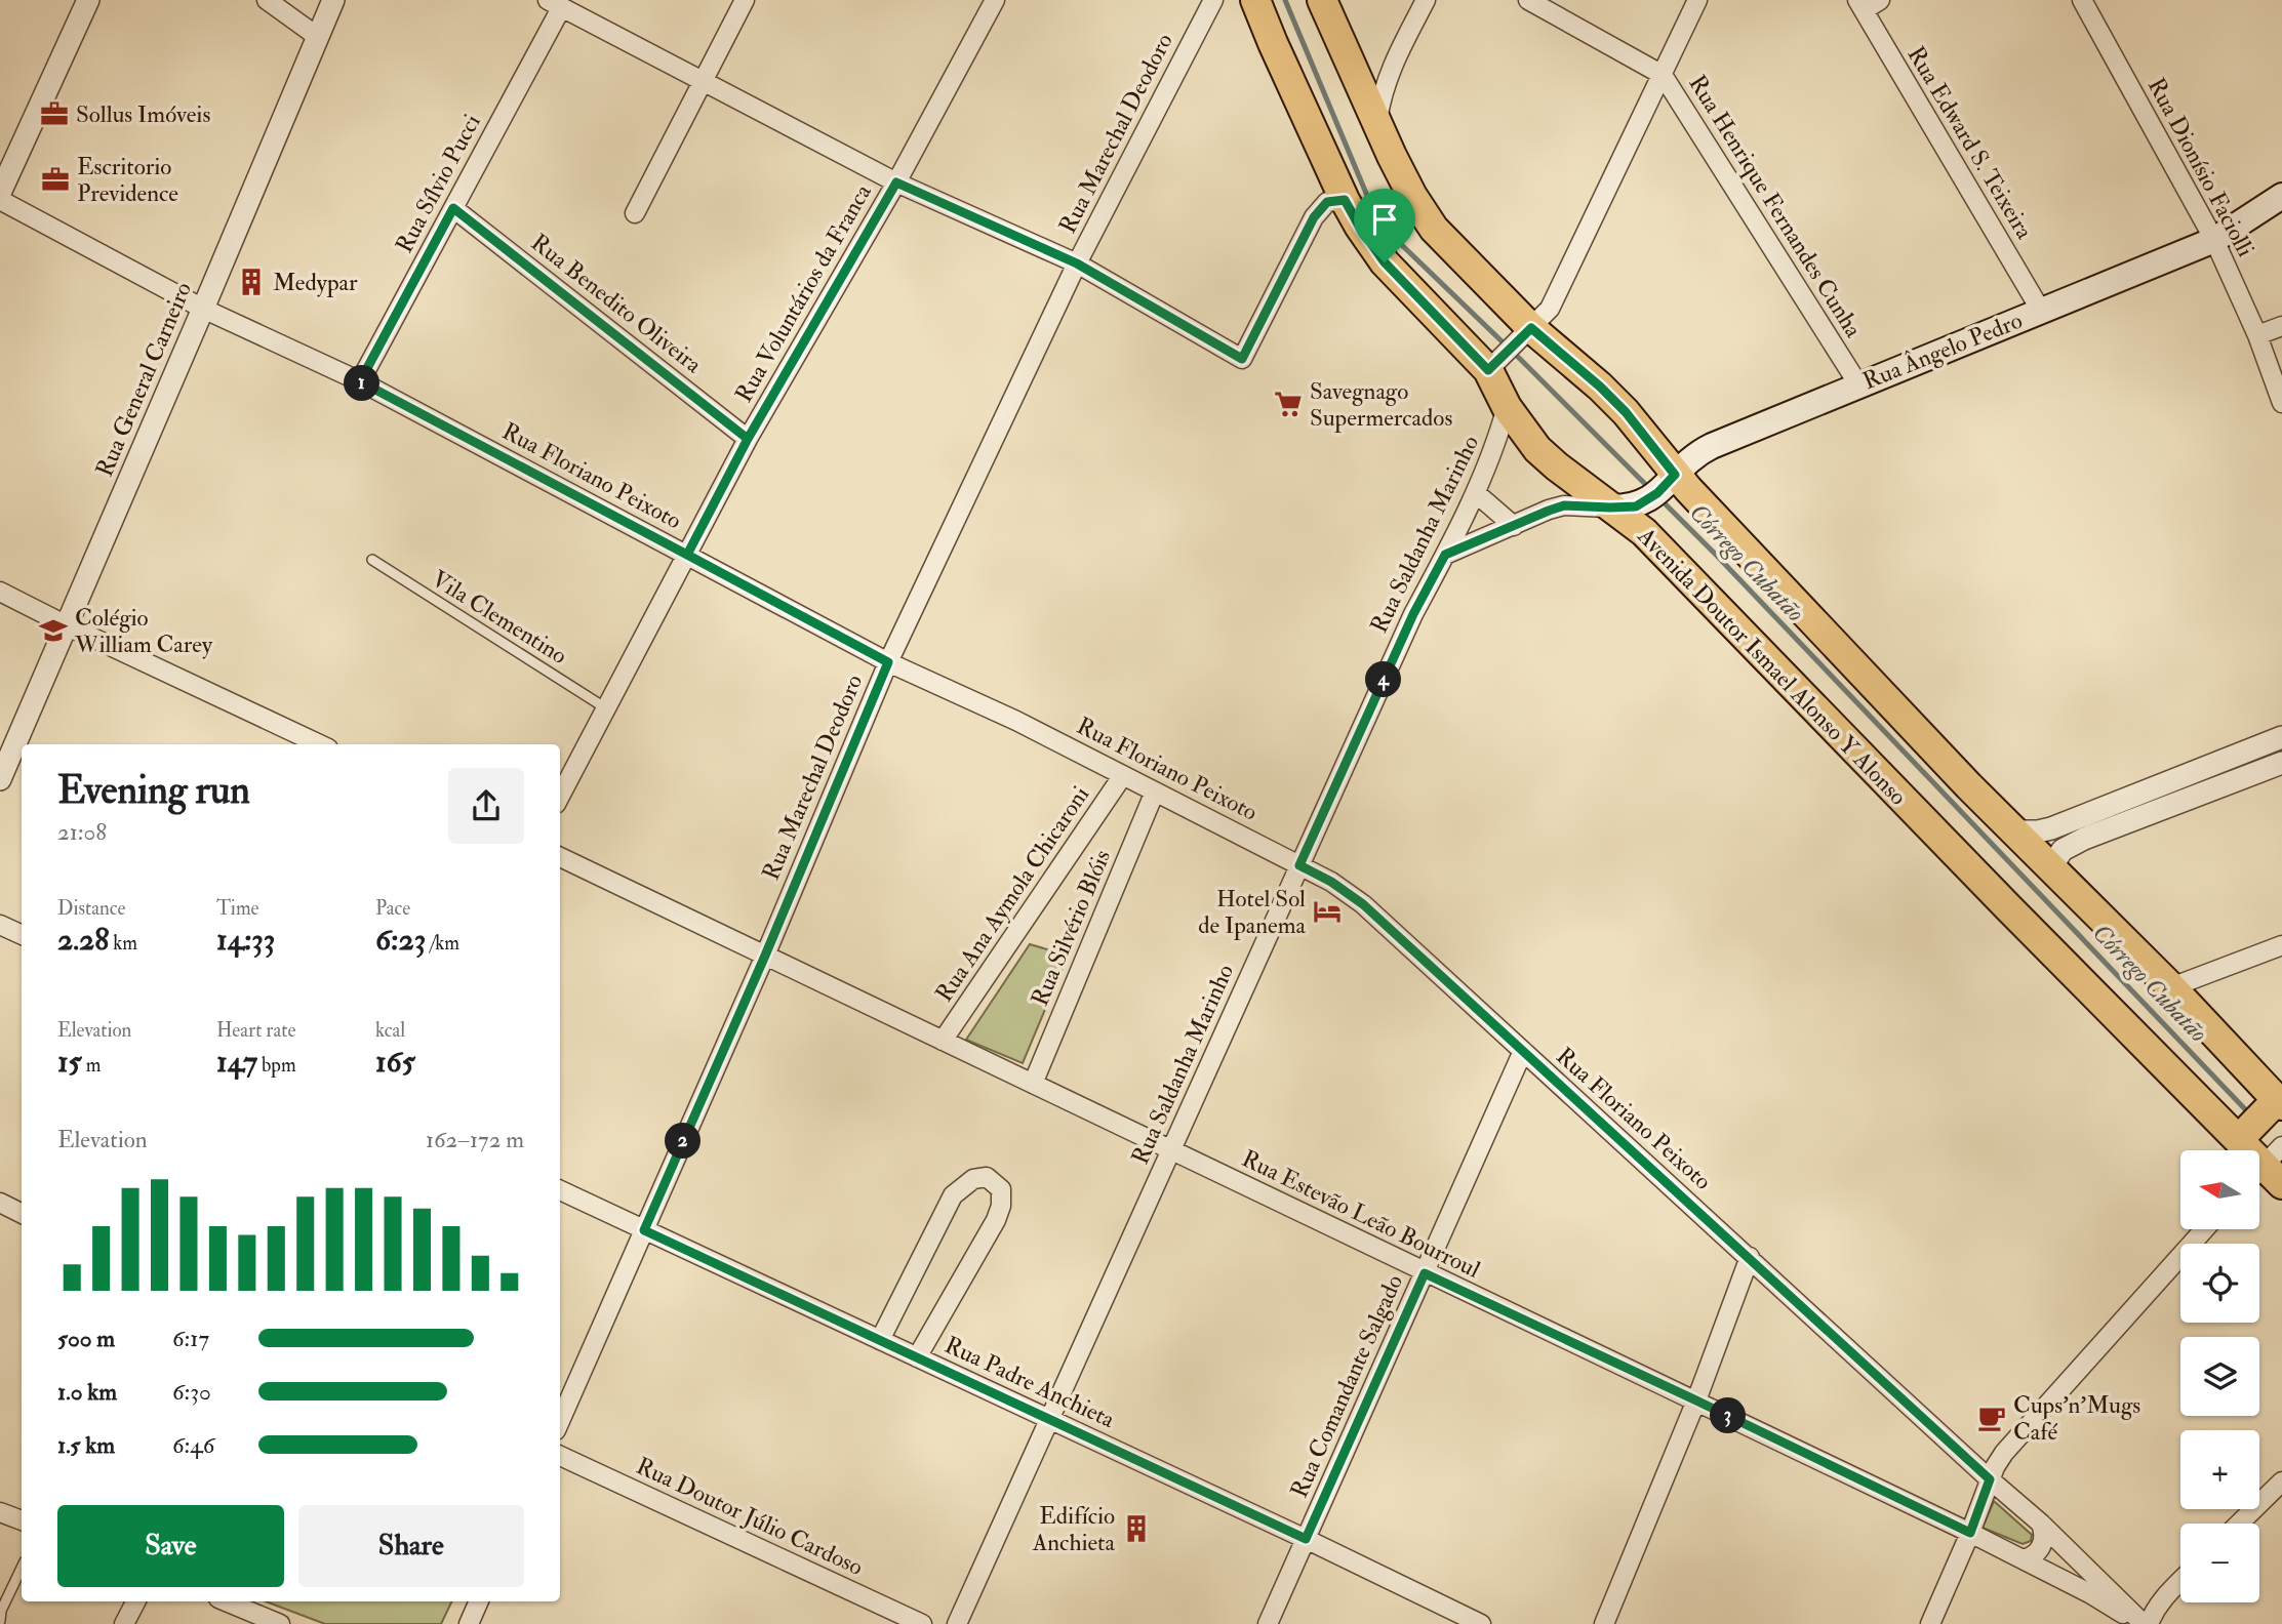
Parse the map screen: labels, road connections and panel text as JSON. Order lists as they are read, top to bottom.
{
  "streets": {
    "main road": ["Rua Ângelo Pedro", "Avenida Doutor Ismael Alonso Y Alonso"],
    "street": [
      "Rua Marechal Deodoro",
      "Rua Edward S. Teixeira",
      "Rua Dionísio Faciolli",
      "Rua Sílvio Pucci",
      "Rua Henrique Fernandes Cunha",
      "Rua Voluntários da Franca",
      "Rua Benedito Oliveira",
      "Rua General Carneiro",
      "Rua Floriano Peixoto",
      "Rua Saldanha Marinho",
      "Rua Ana Aymola Chicaroni",
      "Rua Silvério Blóis",
      "Rua Estevão Leão Bourroul",
      "Rua Padre Anchieta",
      "Rua Comandante Salgado",
      "Rua Doutor Júlio Cardoso"
    ],
    "lane": ["Vila Clementino"]
  },
  "crossings": [
    ["Rua Marechal Deodoro", "Rua Floriano Peixoto"],
    ["Rua Marechal Deodoro", "Rua Estevão Leão Bourroul"],
    ["Rua Marechal Deodoro", "Rua Padre Anchieta"],
    ["Rua Edward S. Teixeira", "Rua Ângelo Pedro"],
    ["Rua Dionísio Faciolli", "Rua Ângelo Pedro"],
    ["Rua Sílvio Pucci", "Rua Benedito Oliveira"],
    ["Rua Sílvio Pucci", "Rua Floriano Peixoto"],
    ["Rua Henrique Fernandes Cunha", "Rua Ângelo Pedro"],
    ["Rua Voluntários da Franca", "Rua Benedito Oliveira"],
    ["Rua Voluntários da Franca", "Rua Floriano Peixoto"],
    ["Rua Voluntários da Franca", "Vila Clementino"],
    ["Rua Ângelo Pedro", "Avenida Doutor Ismael Alonso Y Alonso"],
    ["Rua General Carneiro", "Rua Floriano Peixoto"],
    ["Rua Floriano Peixoto", "Rua Saldanha Marinho"],
    ["Rua Floriano Peixoto", "Rua Ana Aymola Chicaroni"],
    ["Rua Floriano Peixoto", "Rua Silvério Blóis"],
    ["Rua Floriano Peixoto", "Rua Estevão Leão Bourroul"],
    ["Rua Floriano Peixoto", "Rua Comandante Salgado"],
    ["Rua Saldanha Marinho", "Avenida Doutor Ismael Alonso Y Alonso"],
    ["Rua Saldanha Marinho", "Rua Estevão Leão Bourroul"],
    ["Rua Saldanha Marinho", "Rua Padre Anchieta"],
    ["Rua Ana Aymola Chicaroni", "Rua Estevão Leão Bourroul"],
    ["Rua Silvério Blóis", "Rua Estevão Leão Bourroul"],
    ["Rua Estevão Leão Bourroul", "Rua Comandante Salgado"],
    ["Rua Padre Anchieta", "Rua Comandante Salgado"]
  ],
  "water": ["Córrego Cubatão"],
  "places": {
    "office": ["Sollus Imóveis", "Escritorio Previdence"],
    "building": ["Medypar", "Edifício Anchieta"],
    "supermarket": ["Savegnago Supermercados"],
    "school or university": ["Colégio William Carey"],
    "hotel": ["Hotel Sol de Ipanema"],
    "cafe": ["Cups'n'Mugs Café"]
  },
  "north": "left",
  "page": {
    "pins": [
      "1",
      "4",
      "2",
      "3"
    ],
    "heading": ["Evening run", "21:08"],
    "stats": [
      ["Distance", "2.28 km"],
      ["Time", "14:33"],
      ["Pace", "6:23 /km"],
      ["Elevation", "15 m"],
      ["Heart rate", "147 bpm"],
      ["kcal", "165"]
    ],
    "chart": ["Elevation", "162–172 m"],
    "map_buttons": ["+", "−"],
    "list": [
      {
        "name": "500 m",
        "note": "6:17"
      },
      {
        "name": "1.0 km",
        "note": "6:30"
      },
      {
        "name": "1.5 km",
        "note": "6:46"
      }
    ],
    "buttons": ["Save", "Share"]
  }
}
